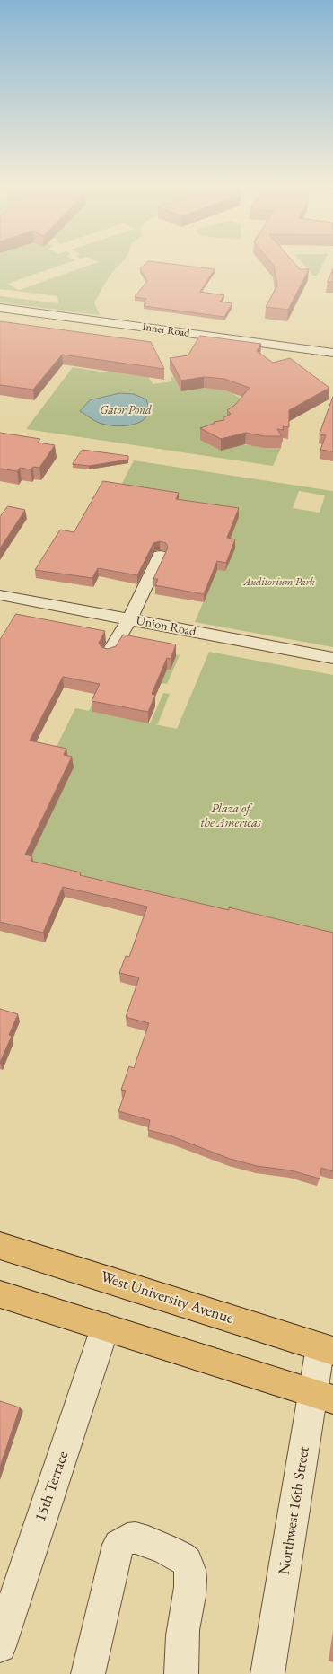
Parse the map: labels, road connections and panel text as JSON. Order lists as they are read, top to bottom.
{
  "streets": {
    "main road": ["West University Avenue"],
    "street": [
      "Inner Road",
      "Union Road",
      "15th Terrace",
      "Northwest 16th Street"
    ]
  },
  "crossings": [
    ["West University Avenue", "Northwest 16th Street"]
  ],
  "water": ["Gator Pond"],
  "parks": ["Auditorium Park", "Plaza of the Americas"]
}
